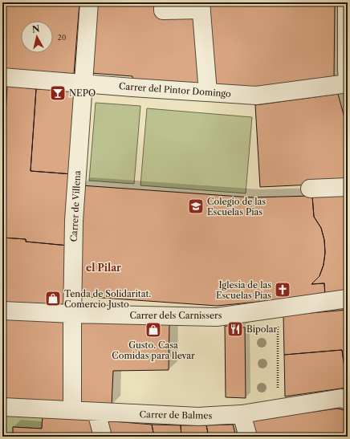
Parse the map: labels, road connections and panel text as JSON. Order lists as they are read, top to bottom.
{
  "streets": {
    "street": [
      "Carrer del Pintor Domingo",
      "Carrer de Villena",
      "Carrer dels Carnissers",
      "Carrer de Balmes"
    ]
  },
  "crossings": [
    ["Carrer del Pintor Domingo", "Carrer de Villena"],
    ["Carrer de Villena", "Carrer dels Carnissers"],
    ["Carrer de Villena", "Carrer de Balmes"]
  ],
  "districts": ["el Pilar"],
  "places": {
    "bar": ["NEPO"],
    "school or university": ["Colegio de las Escuelas Pías"],
    "church": ["Iglesia de las Escuelas Pías"],
    "shop": ["Tenda de Solidaritat. Comercio Justo", "Gusto. Casa Comidas para llevar"],
    "restaurant": ["Bipolar"]
  },
  "house_numbers": ["20"],
  "north": "top"
}
